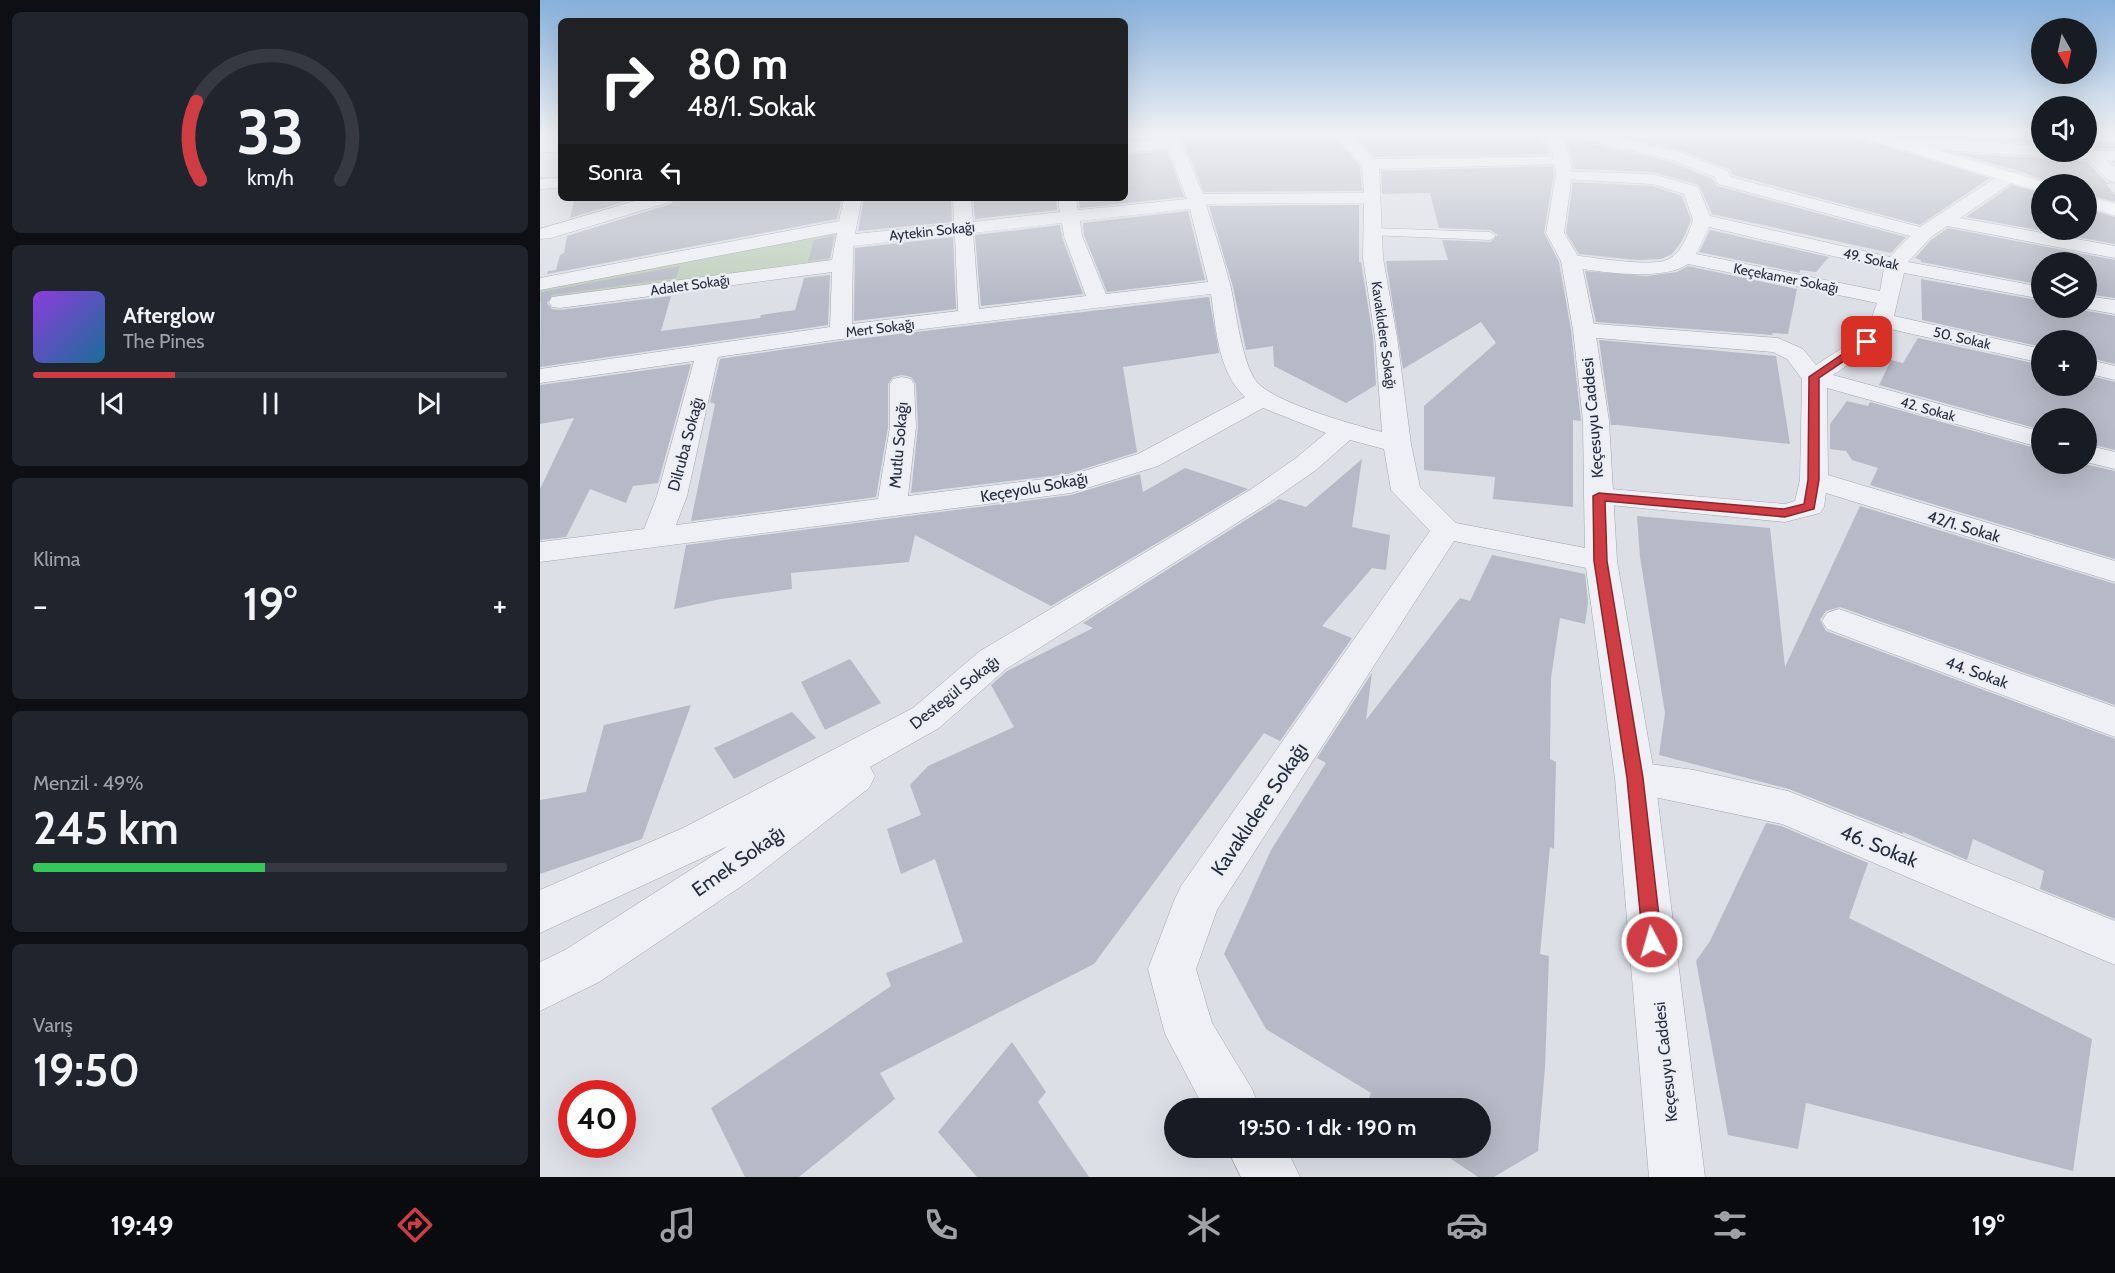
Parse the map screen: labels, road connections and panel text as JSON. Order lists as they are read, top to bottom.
{
  "streets": {
    "street": [
      "Aytekin Sokağı",
      "49. Sokak",
      "Keçekamer Sokağı",
      "Adalet Sokağı",
      "Mert Sokağı",
      "Kavaklıdere Sokağı",
      "50. Sokak",
      "42. Sokak",
      "Keçesuyu Caddesi",
      "Dilruba Sokağı",
      "Mutlu Sokağı",
      "Keçeyolu Sokağı",
      "42/1. Sokak",
      "44. Sokak",
      "Destegül Sokağı",
      "46. Sokak",
      "Emek Sokağı"
    ]
  },
  "crossings": [
    ["Aytekin Sokağı", "Kavaklıdere Sokağı"],
    ["Keçekamer Sokağı", "50. Sokak"],
    ["Mert Sokağı", "Dilruba Sokağı"],
    ["Keçesuyu Caddesi", "46. Sokak"],
    ["Dilruba Sokağı", "Keçeyolu Sokağı"],
    ["Mutlu Sokağı", "Keçeyolu Sokağı"],
    ["Destegül Sokağı", "Emek Sokağı"]
  ],
  "north": "bottom",
  "page": {
    "map_buttons": ["+", "−"],
    "turn": ["80 m", "48/1. Sokak"],
    "then": "Sonra",
    "song": ["Afterglow", "The Pines"],
    "tile": [
      "Klima",
      ["Menzil · 49%", "245 km"],
      ["Varış", "19:50"]
    ],
    "heat": ["−", "19°", "+"],
    "limit": "40",
    "trip": "19:50 · 1 dk · 190 m",
    "tabs": ["19:49", "19°"],
    "gauge": ["33", "km/h"]
  }
}
